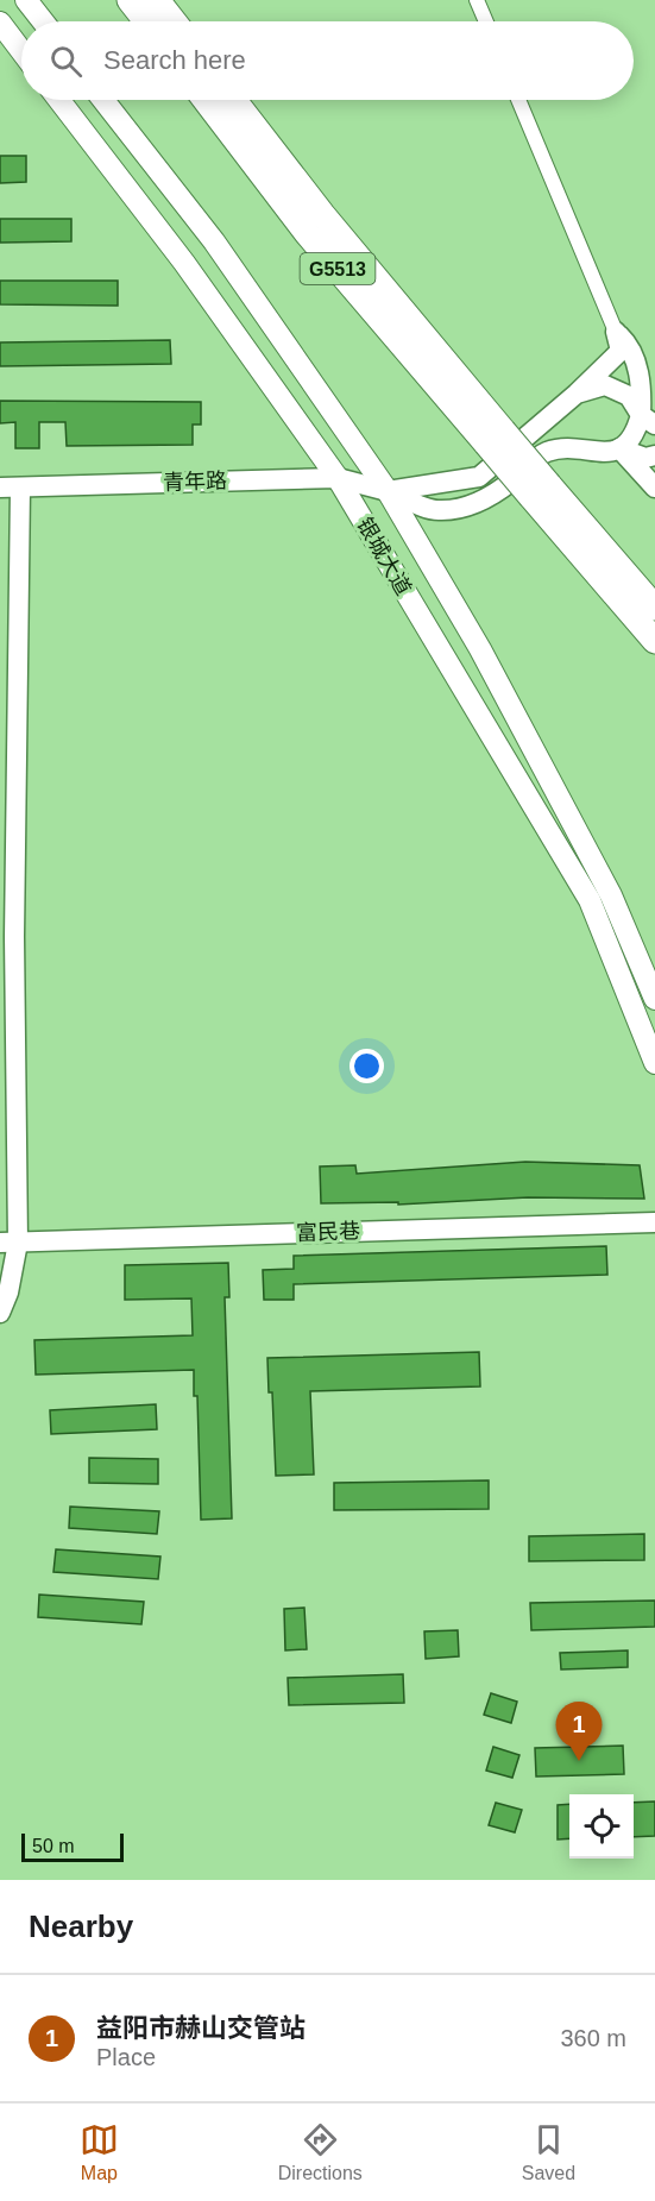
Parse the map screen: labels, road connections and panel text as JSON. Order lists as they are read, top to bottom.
{
  "streets": {
    "highway": ["G5513"],
    "main road": ["银城大道"],
    "street": ["青年路", "富民巷"]
  },
  "crossings": [
    ["青年路", "银城大道"]
  ],
  "scale_bar": "50 m",
  "page": {
    "search": "Search here",
    "pins": "1",
    "scale": "50 m",
    "heading": "Nearby",
    "list": [
      {
        "mark": "1",
        "name": "益阳市赫山交管站",
        "note": "Place",
        "value": "360 m"
      }
    ],
    "nav": ["Map", "Directions", "Saved"]
  }
}
